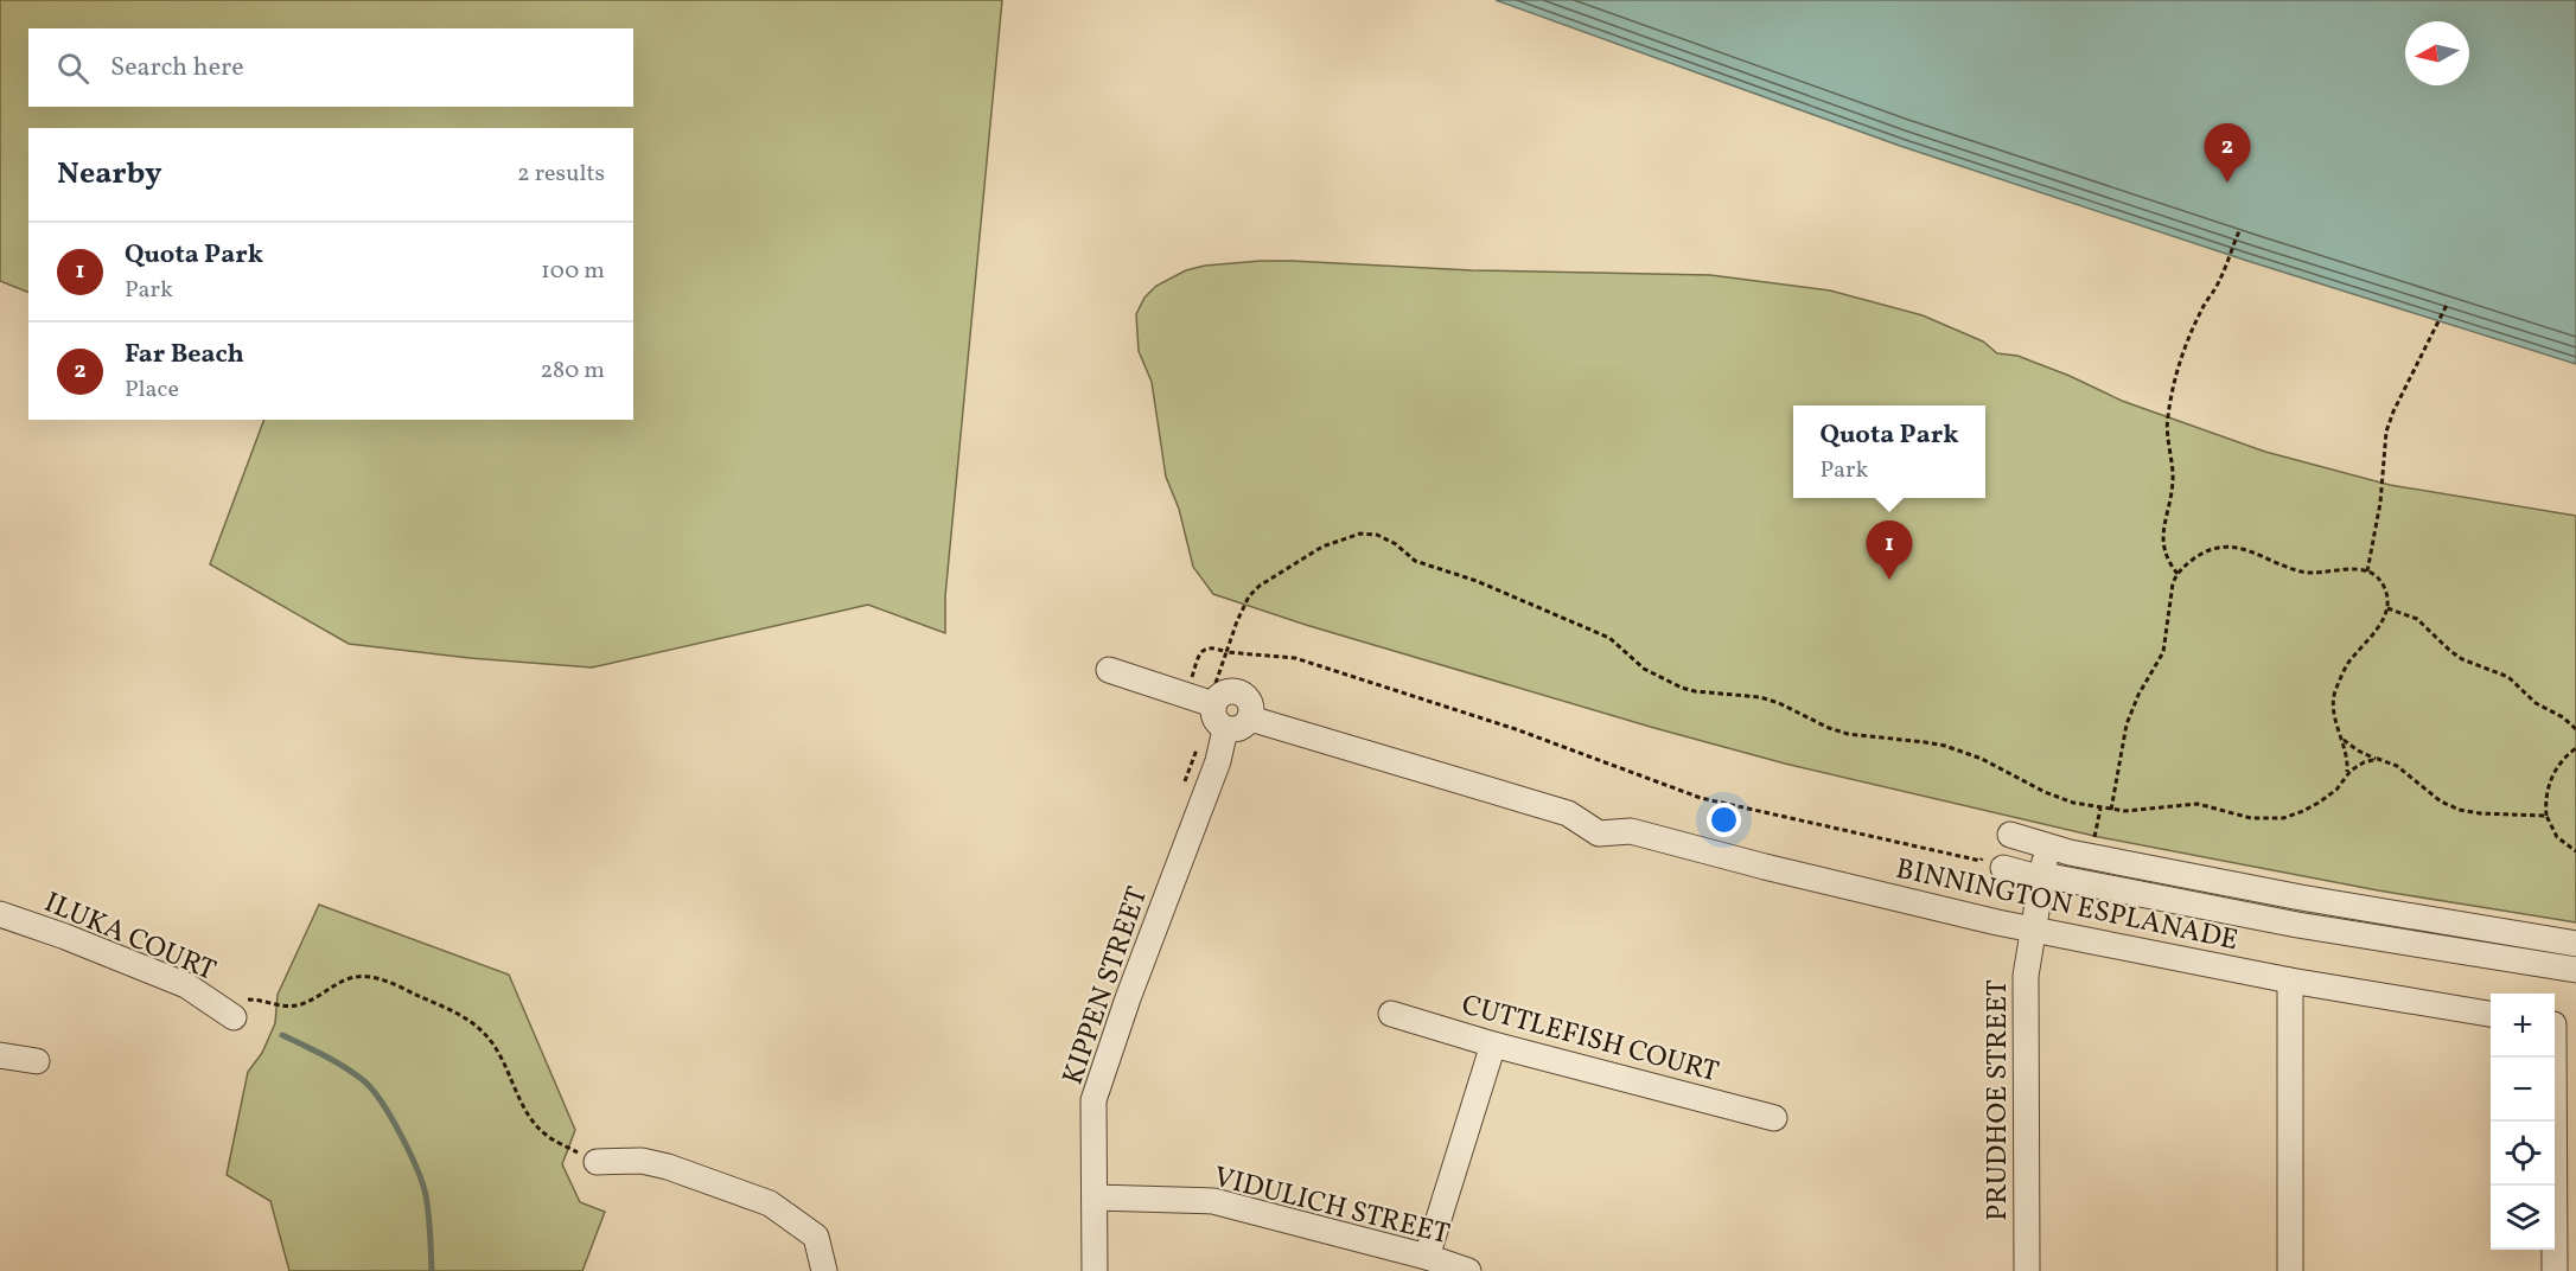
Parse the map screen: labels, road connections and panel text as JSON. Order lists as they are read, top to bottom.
{
  "streets": {
    "street": [
      "BINNINGTON ESPLANADE",
      "ILUKA COURT",
      "KIPPEN STREET",
      "CUTTLEFISH COURT",
      "PRUDHOE STREET",
      "VIDULICH STREET"
    ]
  },
  "crossings": [
    ["BINNINGTON ESPLANADE", "KIPPEN STREET"],
    ["BINNINGTON ESPLANADE", "PRUDHOE STREET"],
    ["KIPPEN STREET", "VIDULICH STREET"]
  ],
  "north": "left",
  "page": {
    "search": "Search here",
    "pins": ["2", "1"],
    "heading": ["Nearby", "2 results"],
    "list": [
      {
        "mark": "1",
        "name": "Quota Park",
        "note": "Park",
        "value": "100 m"
      },
      {
        "mark": "2",
        "name": "Far Beach",
        "note": "Place",
        "value": "280 m"
      }
    ],
    "popup": ["Quota Park", "Park"],
    "map_buttons": ["+", "−"]
  }
}
